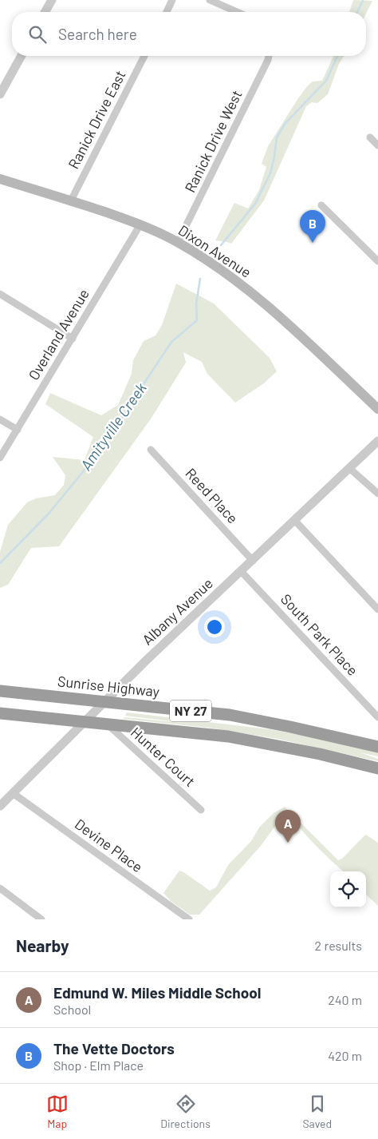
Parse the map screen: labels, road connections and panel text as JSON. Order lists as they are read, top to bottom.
{
  "streets": {
    "highway": ["Sunrise Highway", "NY 27"],
    "main road": ["Dixon Avenue"],
    "street": [
      "Ranick Drive East",
      "Ranick Drive West",
      "Overland Avenue",
      "Reed Place",
      "Albany Avenue",
      "South Park Place",
      "Hunter Court",
      "Devine Place"
    ]
  },
  "crossings": [
    ["Ranick Drive East", "Dixon Avenue"],
    ["Ranick Drive West", "Dixon Avenue"],
    ["Dixon Avenue", "Overland Avenue"],
    ["Reed Place", "Albany Avenue"],
    ["Albany Avenue", "South Park Place"],
    ["Albany Avenue", "Sunrise Highway"],
    ["Albany Avenue", "NY 27"],
    ["Albany Avenue", "Devine Place"],
    ["NY 27", "Hunter Court"]
  ],
  "water": ["Amityville Creek"],
  "page": {
    "search": "Search here",
    "pins": ["B", "A"],
    "heading": ["Nearby", "2 results"],
    "list": [
      {
        "mark": "A",
        "name": "Edmund W. Miles Middle School",
        "note": "School",
        "value": "240 m"
      },
      {
        "mark": "B",
        "name": "The Vette Doctors",
        "note": "Shop · Elm Place",
        "value": "420 m"
      }
    ],
    "nav": ["Map", "Directions", "Saved"]
  }
}
